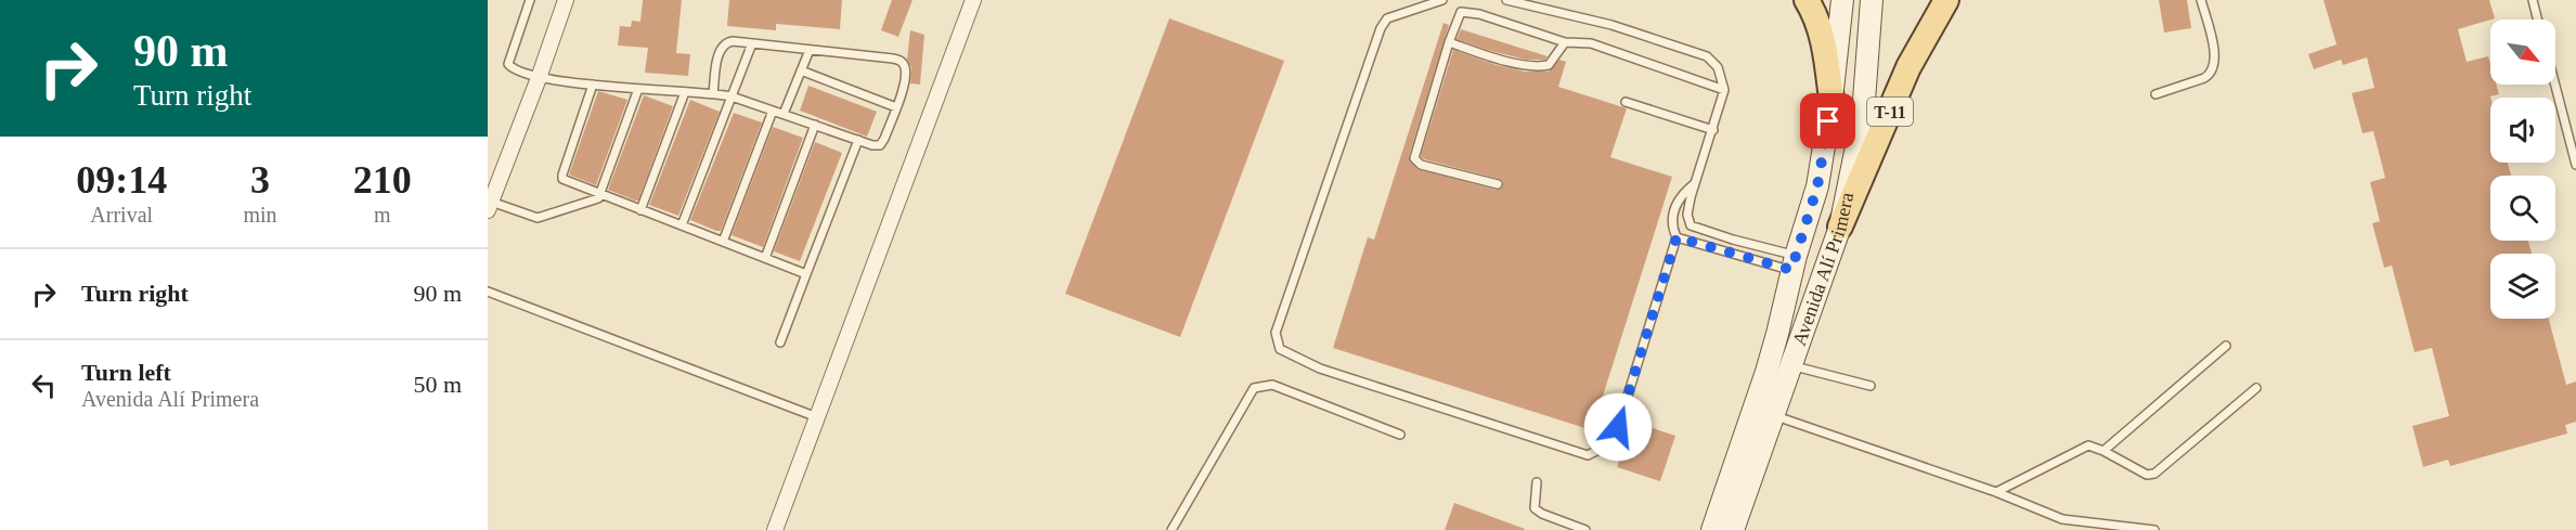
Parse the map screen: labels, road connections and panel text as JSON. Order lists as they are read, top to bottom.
{
  "streets": {
    "main road": ["T-11", "Avenida Alí Primera"]
  },
  "crossings": [
    ["T-11", "Avenida Alí Primera"]
  ],
  "north": "bottom right",
  "page": {
    "turn": ["90 m", "Turn right"],
    "eta": [
      "09:14",
      "Arrival",
      "3",
      "min",
      "210",
      "m"
    ],
    "list": [
      {
        "name": "Turn right",
        "value": "90 m"
      },
      {
        "name": "Turn left",
        "note": "Avenida Alí Primera",
        "value": "50 m"
      }
    ]
  }
}
